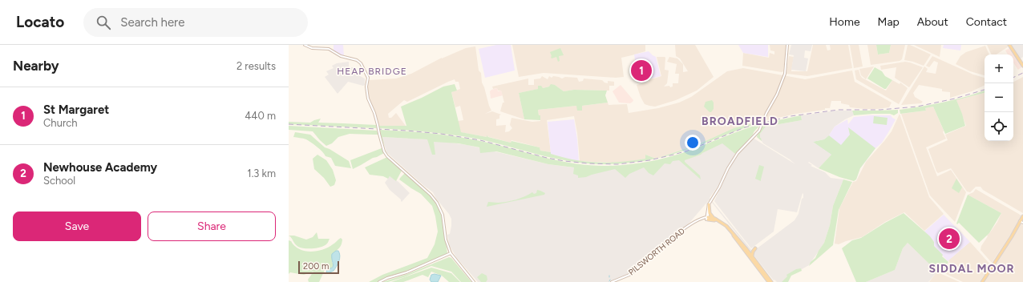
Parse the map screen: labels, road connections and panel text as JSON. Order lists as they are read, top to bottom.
{
  "streets": {
    "street": ["PILSWORTH ROAD"]
  },
  "districts": ["HEAP BRIDGE", "BROADFIELD", "SIDDAL MOOR"],
  "scale_bar": "200 m",
  "page": {
    "header": "Locato",
    "search": "Search here",
    "nav": [
      "Home",
      "Map",
      "About",
      "Contact"
    ],
    "heading": ["Nearby", "2 results"],
    "map_buttons": ["+", "−"],
    "pins": ["1", "2"],
    "list": [
      {
        "mark": "1",
        "name": "St Margaret",
        "note": "Church",
        "value": "440 m"
      },
      {
        "mark": "2",
        "name": "Newhouse Academy",
        "note": "School",
        "value": "1.3 km"
      }
    ],
    "buttons": ["Save", "Share"],
    "scale": "200 m"
  }
}
